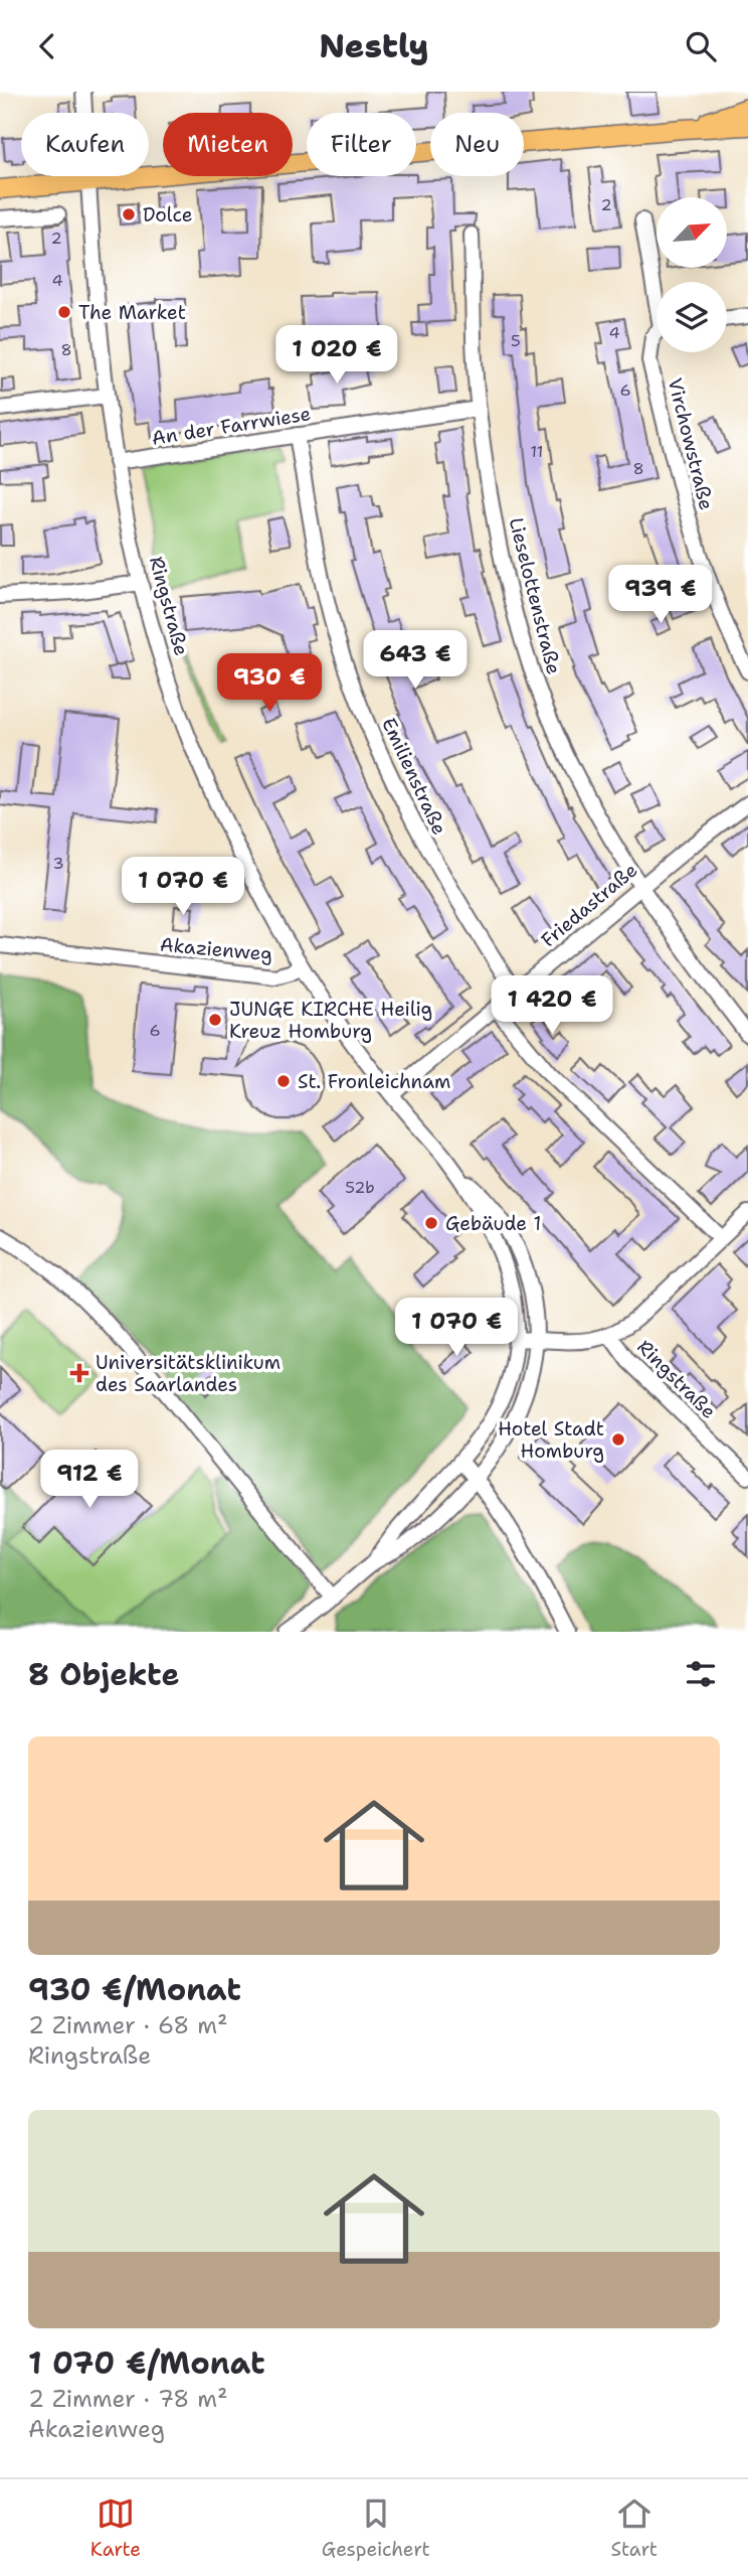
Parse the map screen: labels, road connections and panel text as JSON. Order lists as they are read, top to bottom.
{
  "streets": {
    "street": [
      "An der Farrwiese",
      "Virchowstraße",
      "Lieselottenstraße",
      "Ringstraße",
      "Emilienstraße",
      "Friedastraße",
      "Akazienweg"
    ]
  },
  "crossings": [
    ["An der Farrwiese", "Lieselottenstraße"],
    ["An der Farrwiese", "Ringstraße"],
    ["An der Farrwiese", "Emilienstraße"],
    ["Lieselottenstraße", "Friedastraße"],
    ["Ringstraße", "Friedastraße"],
    ["Ringstraße", "Akazienweg"],
    ["Emilienstraße", "Friedastraße"]
  ],
  "places": {
    "other": [
      "Dolce",
      "The Market",
      "JUNGE KIRCHE Heilig Kreuz Homburg",
      "St. Fronleichnam",
      "Gebäude 1",
      "Hotel Stadt Homburg"
    ],
    "health": ["Universitätsklinikum des Saarlandes"]
  },
  "house_numbers": [
    "2",
    "2",
    "4",
    "4",
    "5",
    "8",
    "6",
    "11",
    "8",
    "3",
    "6",
    "52b"
  ],
  "north": "top right",
  "page": {
    "header": "Nestly",
    "chip": [
      "Kaufen",
      "Mieten",
      "Filter",
      "Neu"
    ],
    "price": [
      "1 020 €",
      "939 €",
      "643 €",
      "930 €",
      "1 070 €",
      "1 420 €",
      "1 070 €",
      "912 €"
    ],
    "heading": "8 Objekte",
    "list": [
      {
        "name": "930 €/Monat",
        "note": "2 Zimmer · 68 m² · Ringstraße"
      },
      {
        "name": "1 070 €/Monat",
        "note": "2 Zimmer · 78 m² · Akazienweg"
      }
    ],
    "tabs": ["Karte", "Gespeichert", "Start"]
  }
}
